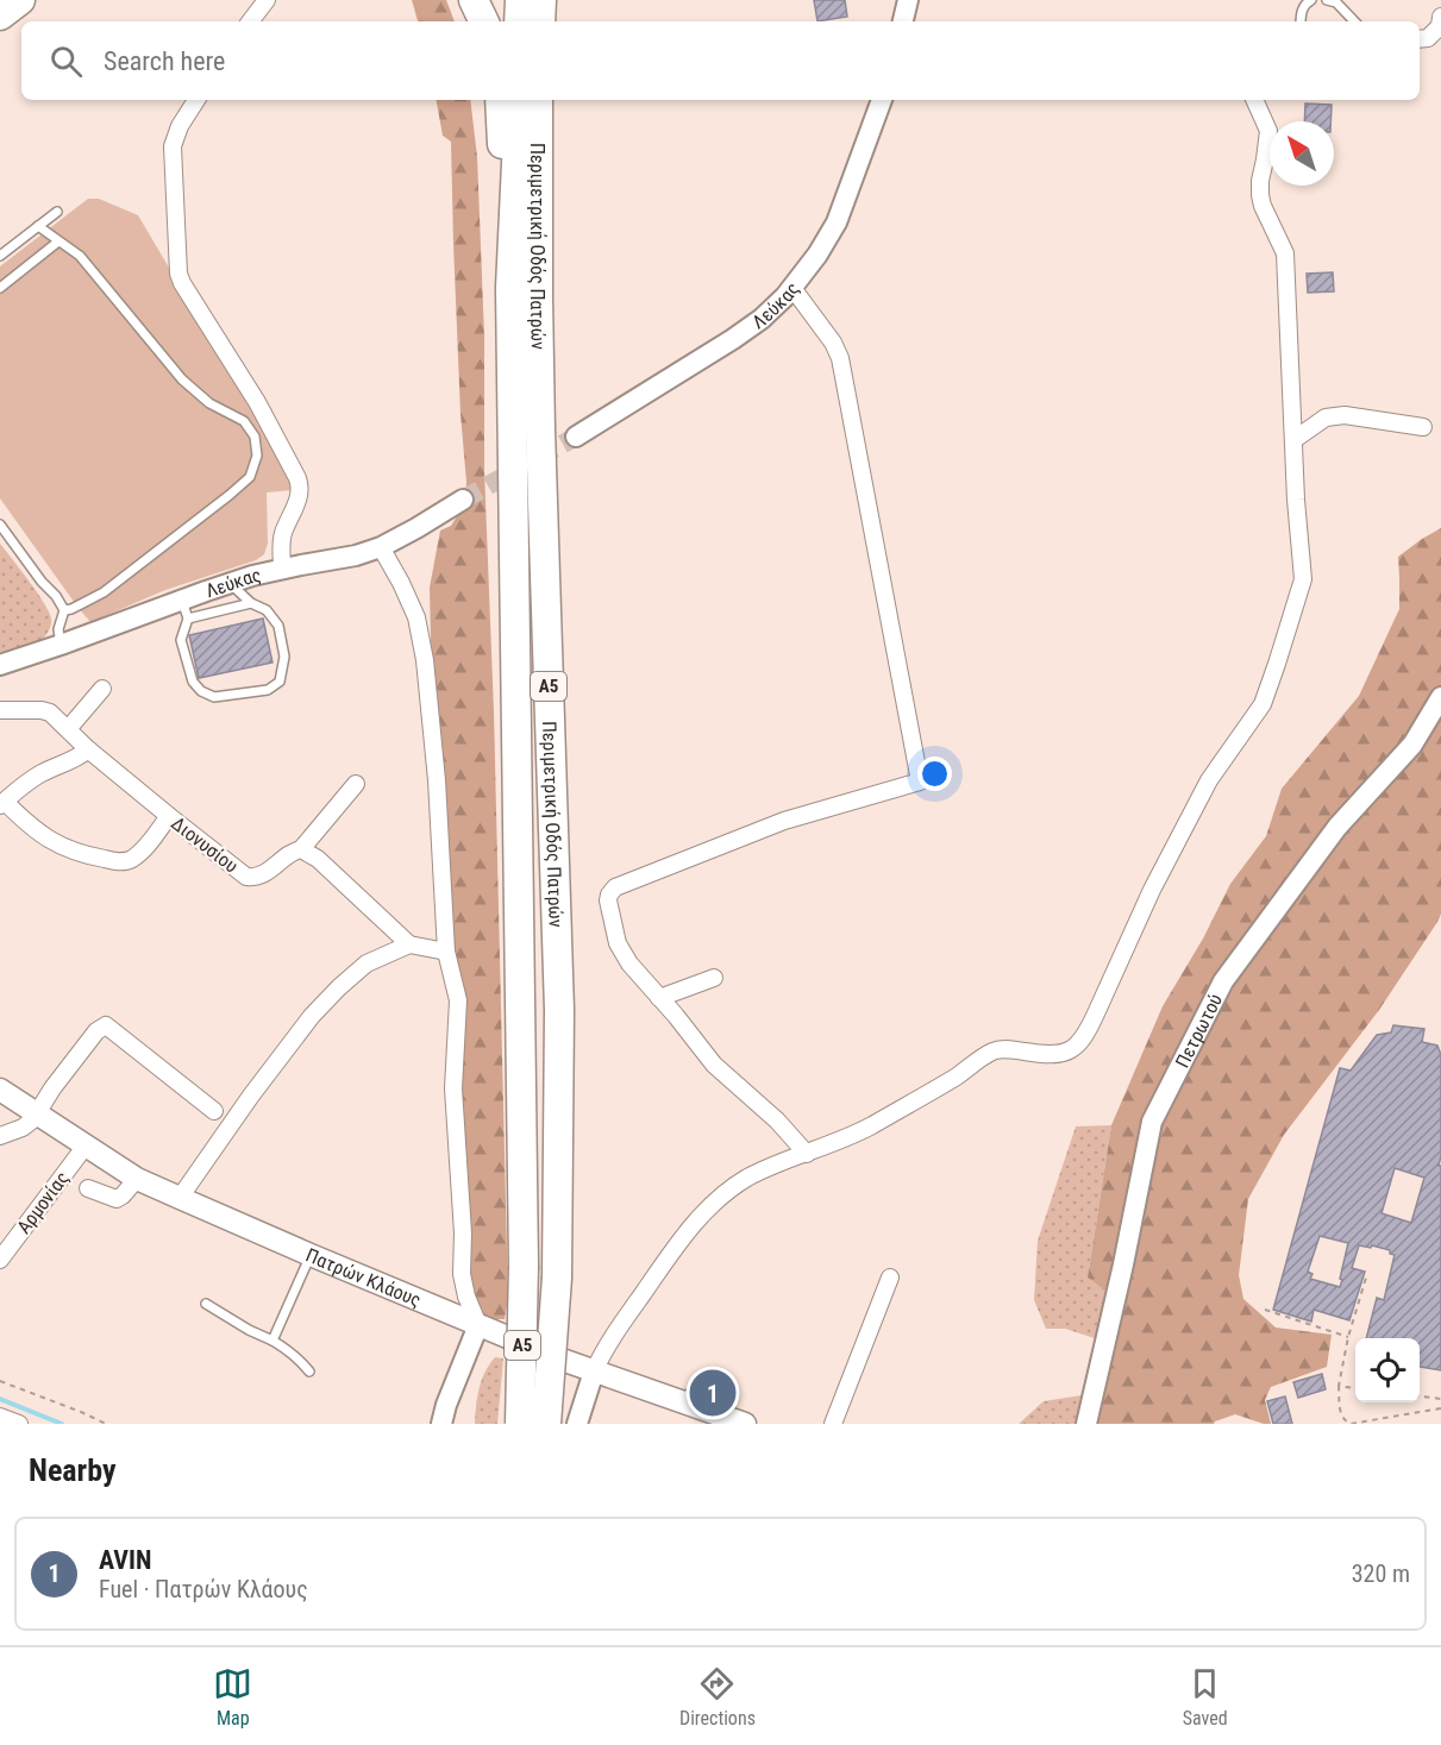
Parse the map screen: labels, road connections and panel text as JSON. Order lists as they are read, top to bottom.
{
  "streets": {
    "highway": ["Περιμετρική Οδός Πατρών", "Α5"],
    "main road": ["Πατρών Κλάους"],
    "street": [
      "Λεύκας",
      "Διονυσίου",
      "Πετρωτού",
      "Αρμονίας"
    ]
  },
  "crossings": [
    ["Αρμονίας", "Πατρών Κλάους"]
  ],
  "north": "top left",
  "page": {
    "search": "Search here",
    "pins": "1",
    "heading": "Nearby",
    "list": [
      {
        "mark": "1",
        "name": "AVIN",
        "note": "Fuel · Πατρών Κλάους",
        "value": "320 m"
      }
    ],
    "nav": ["Map", "Directions", "Saved"]
  }
}
